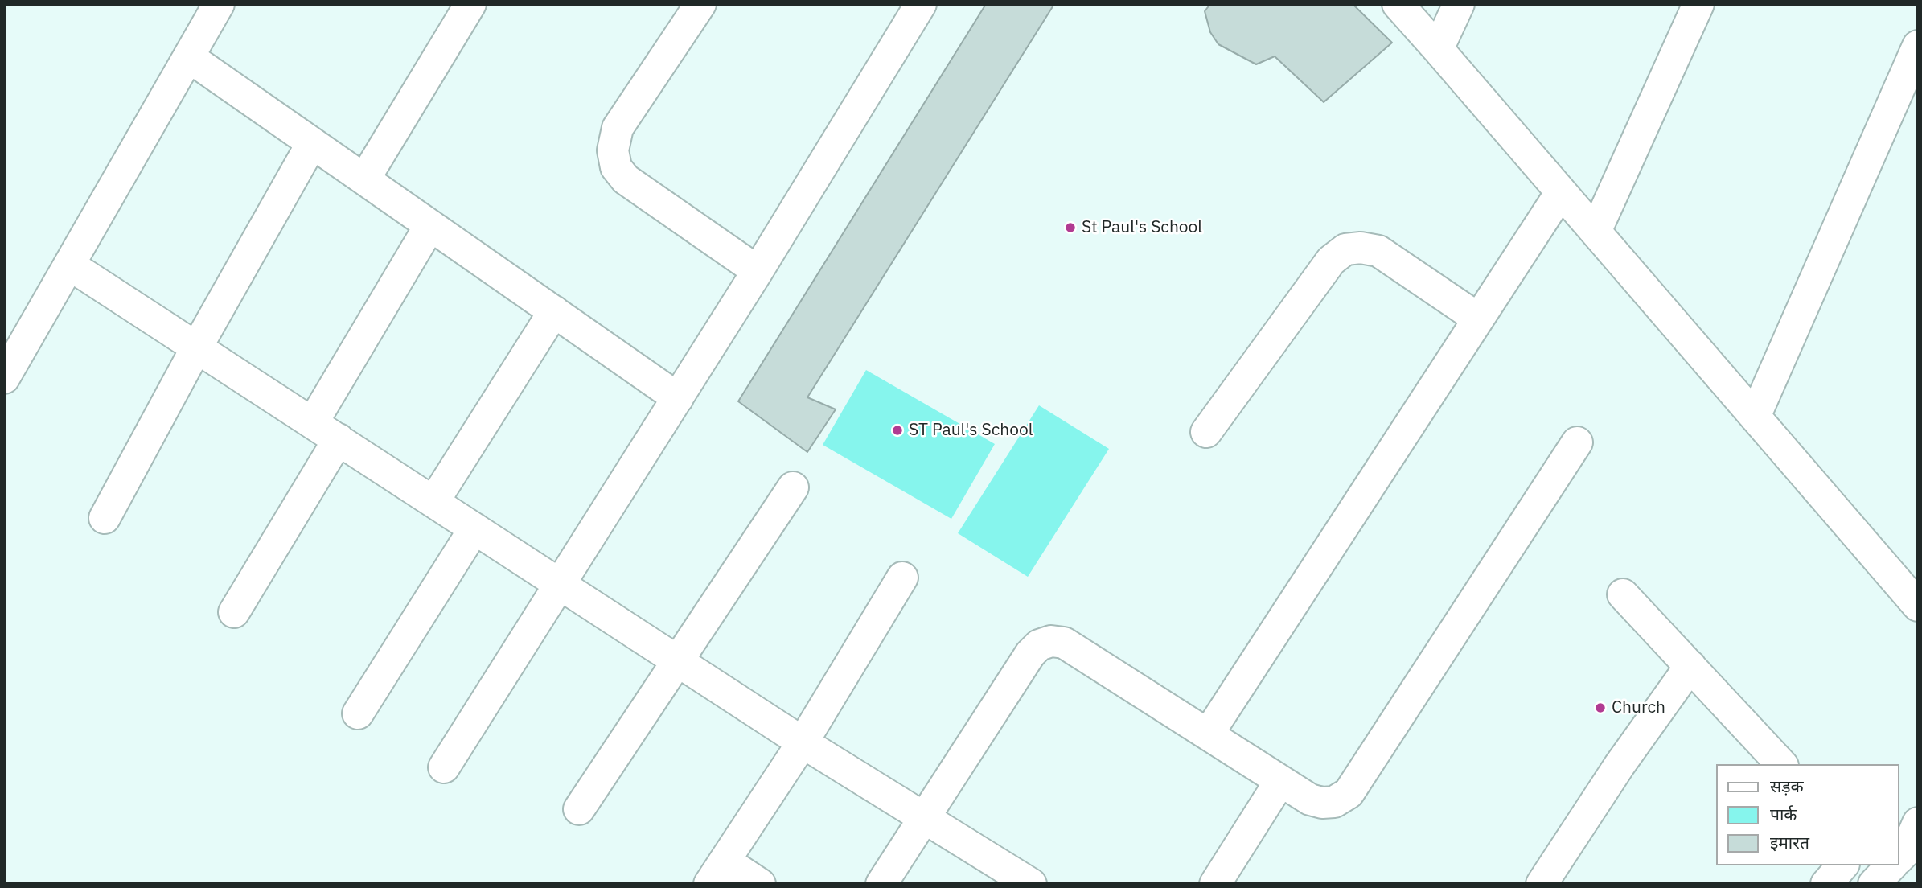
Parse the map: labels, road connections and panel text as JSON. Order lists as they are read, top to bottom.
{
  "places": ["St Paul's School", "ST Paul's School", "Church"],
  "legend": ["सड़क", "पार्क", "इमारत"]
}
